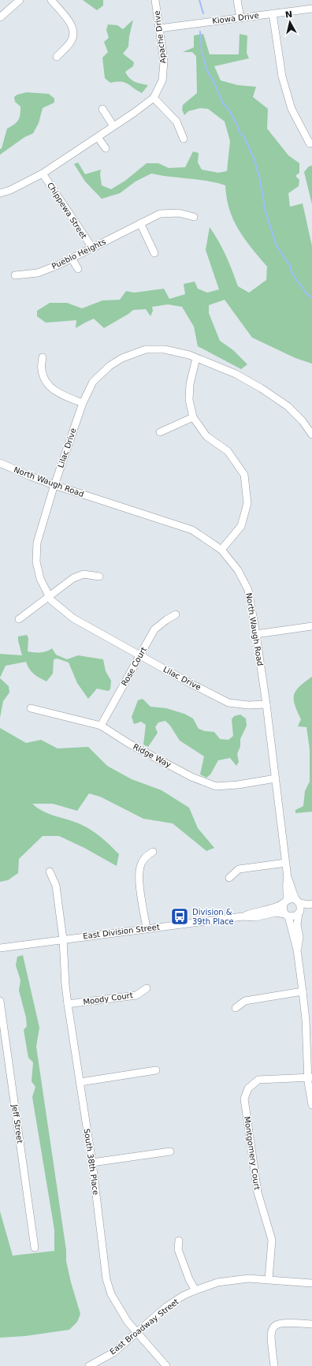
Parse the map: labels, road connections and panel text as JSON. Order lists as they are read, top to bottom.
{
  "streets": {
    "street": [
      "Kiowa Drive",
      "Apache Drive",
      "Chippewa Street",
      "Pueblo Heights",
      "Lilac Drive",
      "North Waugh Road",
      "Rose Court",
      "Ridge Way",
      "East Division Street",
      "Moody Court",
      "Jeff Street",
      "Montgomery Court",
      "South 38th Place",
      "East Broadway Street"
    ]
  },
  "crossings": [
    ["Kiowa Drive", "Apache Drive"],
    ["Apache Drive", "Chippewa Street"],
    ["Chippewa Street", "Pueblo Heights"],
    ["Lilac Drive", "North Waugh Road"],
    ["Lilac Drive", "Rose Court"],
    ["North Waugh Road", "Ridge Way"],
    ["North Waugh Road", "East Division Street"],
    ["Rose Court", "Ridge Way"],
    ["East Division Street", "South 38th Place"],
    ["Moody Court", "South 38th Place"],
    ["Montgomery Court", "East Broadway Street"],
    ["South 38th Place", "East Broadway Street"]
  ],
  "places": {
    "bus stop": ["Division & 39th Place"]
  },
  "north": "top"
}
